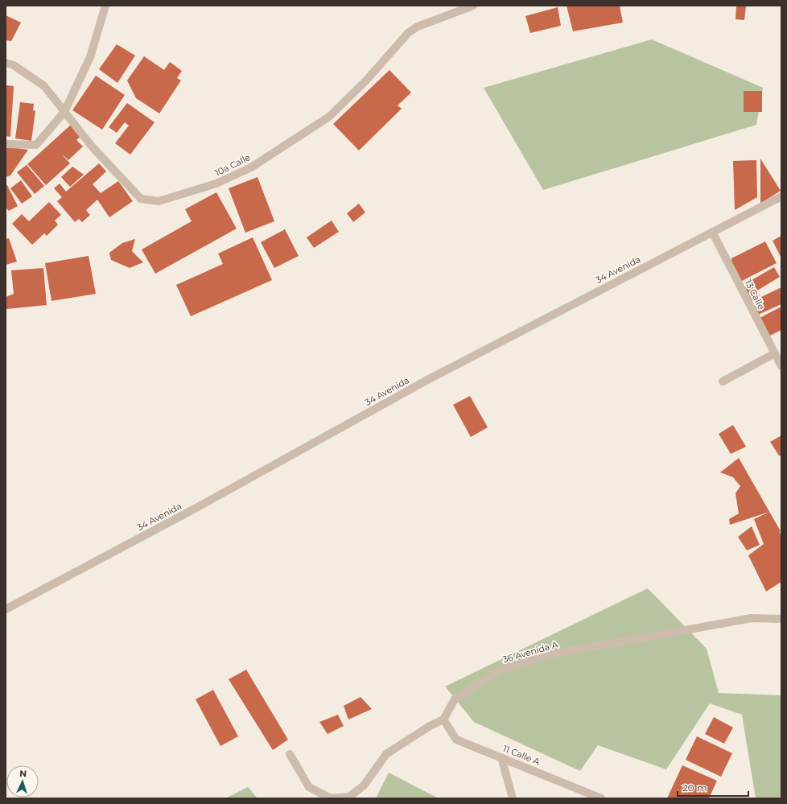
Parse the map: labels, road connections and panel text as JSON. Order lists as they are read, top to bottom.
{
  "streets": {
    "street": [
      "10a Calle",
      "34 Avenida",
      "13 Calle",
      "36 Avenida A",
      "11 Calle A"
    ]
  },
  "crossings": [
    ["34 Avenida", "13 Calle"],
    ["36 Avenida A", "11 Calle A"]
  ],
  "scale_bar": "20 m",
  "north": "top"
}
